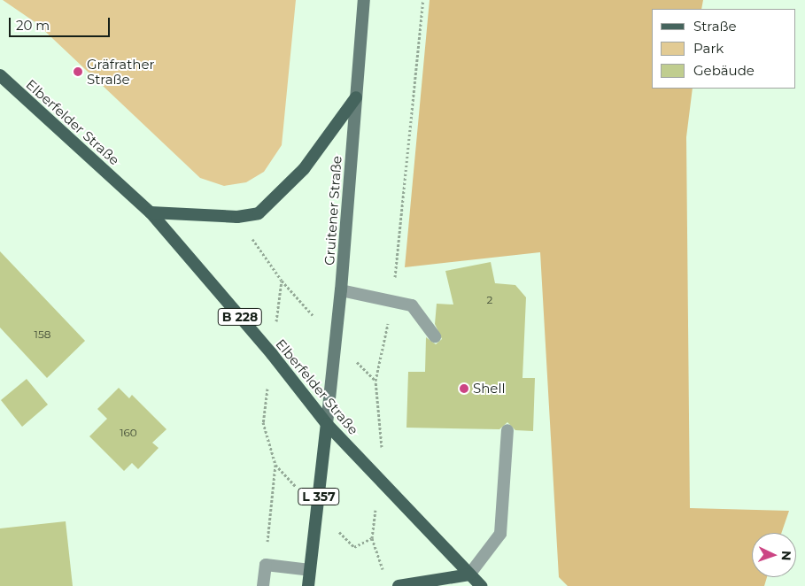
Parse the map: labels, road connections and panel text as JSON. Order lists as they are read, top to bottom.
{
  "streets": {
    "main road": [
      "Elberfelder Straße",
      "Gruitener Straße",
      "B 228",
      "L 357"
    ]
  },
  "crossings": [
    ["Elberfelder Straße", "Gruitener Straße"],
    ["Elberfelder Straße", "L 357"],
    ["Gruitener Straße", "L 357"]
  ],
  "places": ["Gräfrather Straße", "Shell"],
  "house_numbers": ["2", "158", "160"],
  "legend": ["Straße", "Park", "Gebäude"],
  "scale_bar": "20 m",
  "north": "right"
}
